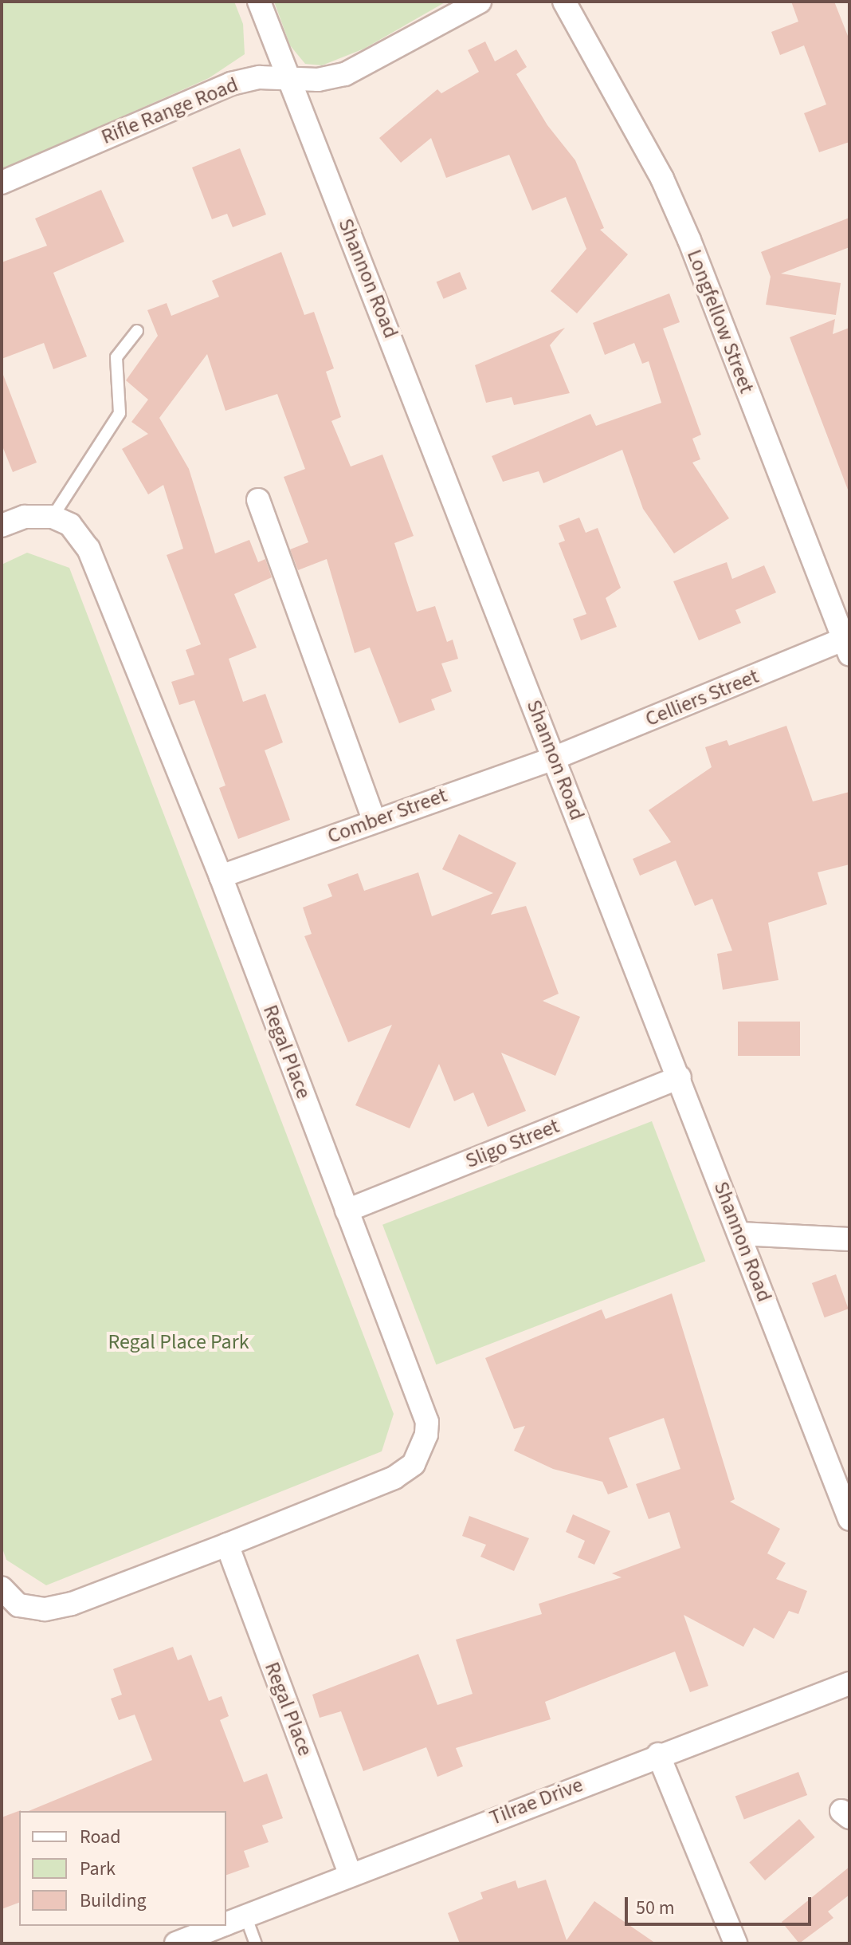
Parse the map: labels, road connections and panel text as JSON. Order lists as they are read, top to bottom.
{
  "streets": {
    "street": [
      "Rifle Range Road",
      "Shannon Road",
      "Longfellow Street",
      "Celliers Street",
      "Comber Street",
      "Regal Place",
      "Sligo Street",
      "Tilrae Drive"
    ]
  },
  "crossings": [
    ["Rifle Range Road", "Shannon Road"],
    ["Shannon Road", "Celliers Street"],
    ["Shannon Road", "Comber Street"],
    ["Shannon Road", "Sligo Street"],
    ["Longfellow Street", "Celliers Street"],
    ["Celliers Street", "Comber Street"],
    ["Comber Street", "Regal Place"],
    ["Regal Place", "Sligo Street"],
    ["Regal Place", "Tilrae Drive"]
  ],
  "parks": ["Regal Place Park"],
  "legend": ["Road", "Park", "Building"],
  "scale_bar": "50 m"
}
